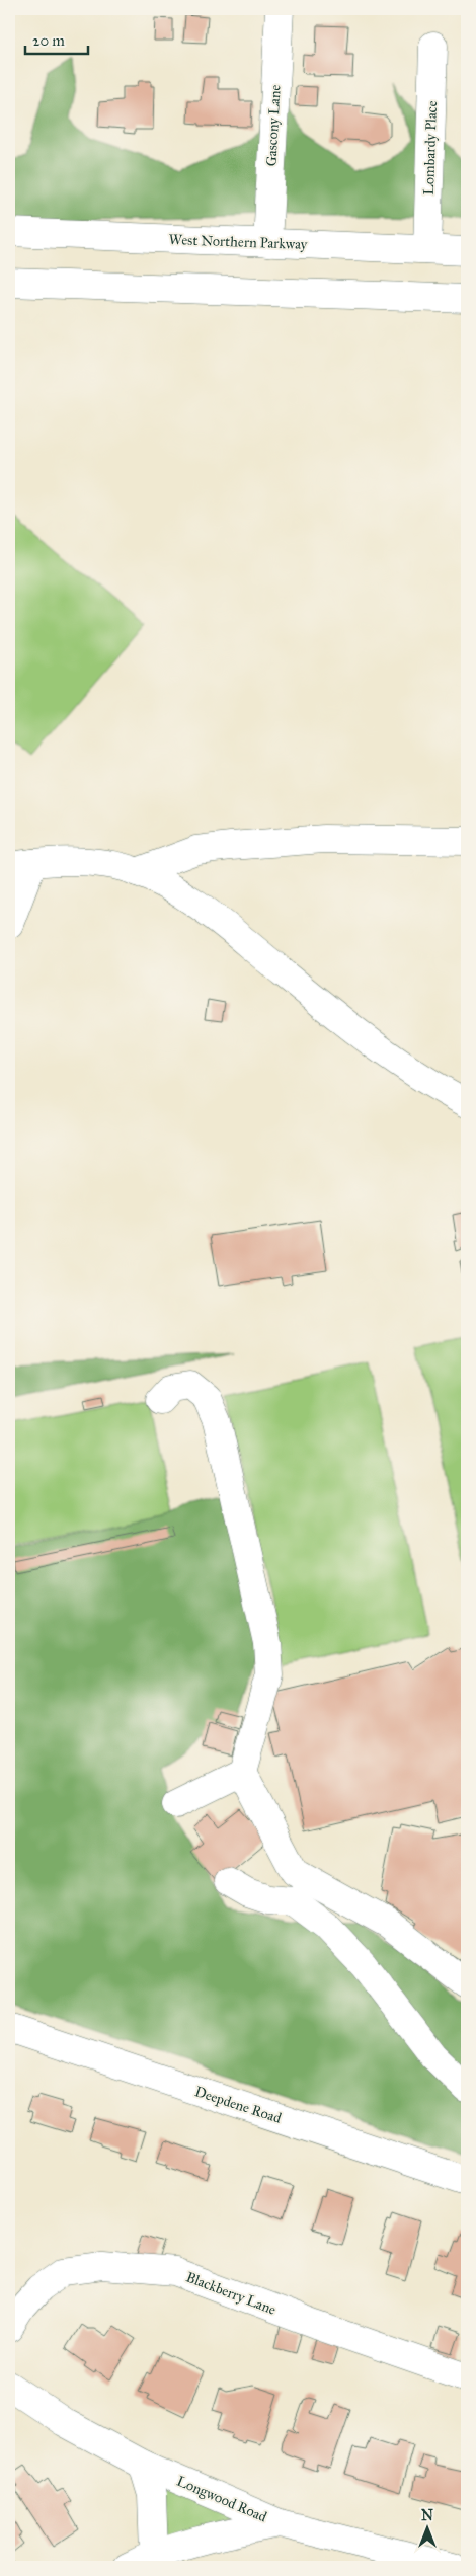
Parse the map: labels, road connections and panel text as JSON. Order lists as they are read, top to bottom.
{
  "streets": {
    "street": [
      "Gascony Lane",
      "Lombardy Place",
      "West Northern Parkway",
      "Deepdene Road",
      "Blackberry Lane",
      "Longwood Road"
    ]
  },
  "crossings": [
    ["Gascony Lane", "West Northern Parkway"],
    ["Lombardy Place", "West Northern Parkway"]
  ],
  "scale_bar": "20 m",
  "north": "top"
}
